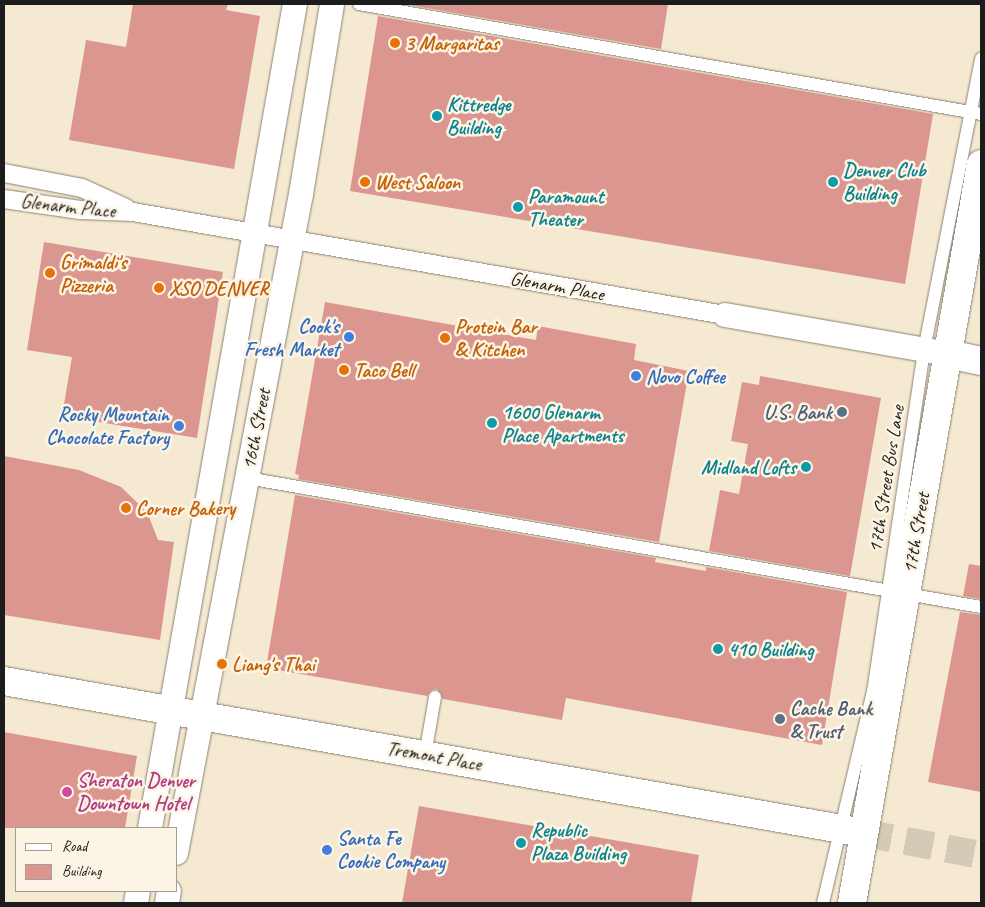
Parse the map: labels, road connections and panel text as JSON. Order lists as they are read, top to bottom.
{
  "streets": {
    "street": [
      "Glenarm Place",
      "16th Street",
      "17th Street",
      "Tremont Place"
    ]
  },
  "crossings": [
    ["Glenarm Place", "16th Street"],
    ["Glenarm Place", "17th Street"],
    ["16th Street", "Tremont Place"],
    ["17th Street", "Tremont Place"]
  ],
  "places": [
    "3 Margaritas",
    "Kittredge Building",
    "West Saloon",
    "Denver Club Building",
    "Paramount Theater",
    "Grimaldi's Pizzeria",
    "XSO DENVER",
    "Cook's Fresh Market",
    "Protein Bar & Kitchen",
    "Taco Bell",
    "Novo Coffee",
    "U.S. Bank",
    "1600 Glenarm Place Apartments",
    "Rocky Mountain Chocolate Factory",
    "Midland Lofts",
    "Corner Bakery",
    "410 Building",
    "Liang's Thai",
    "Cache Bank & Trust",
    "Sheraton Denver Downtown Hotel",
    "Republic Plaza Building",
    "Santa Fe Cookie Company"
  ],
  "legend": ["Road", "Building"]
}
